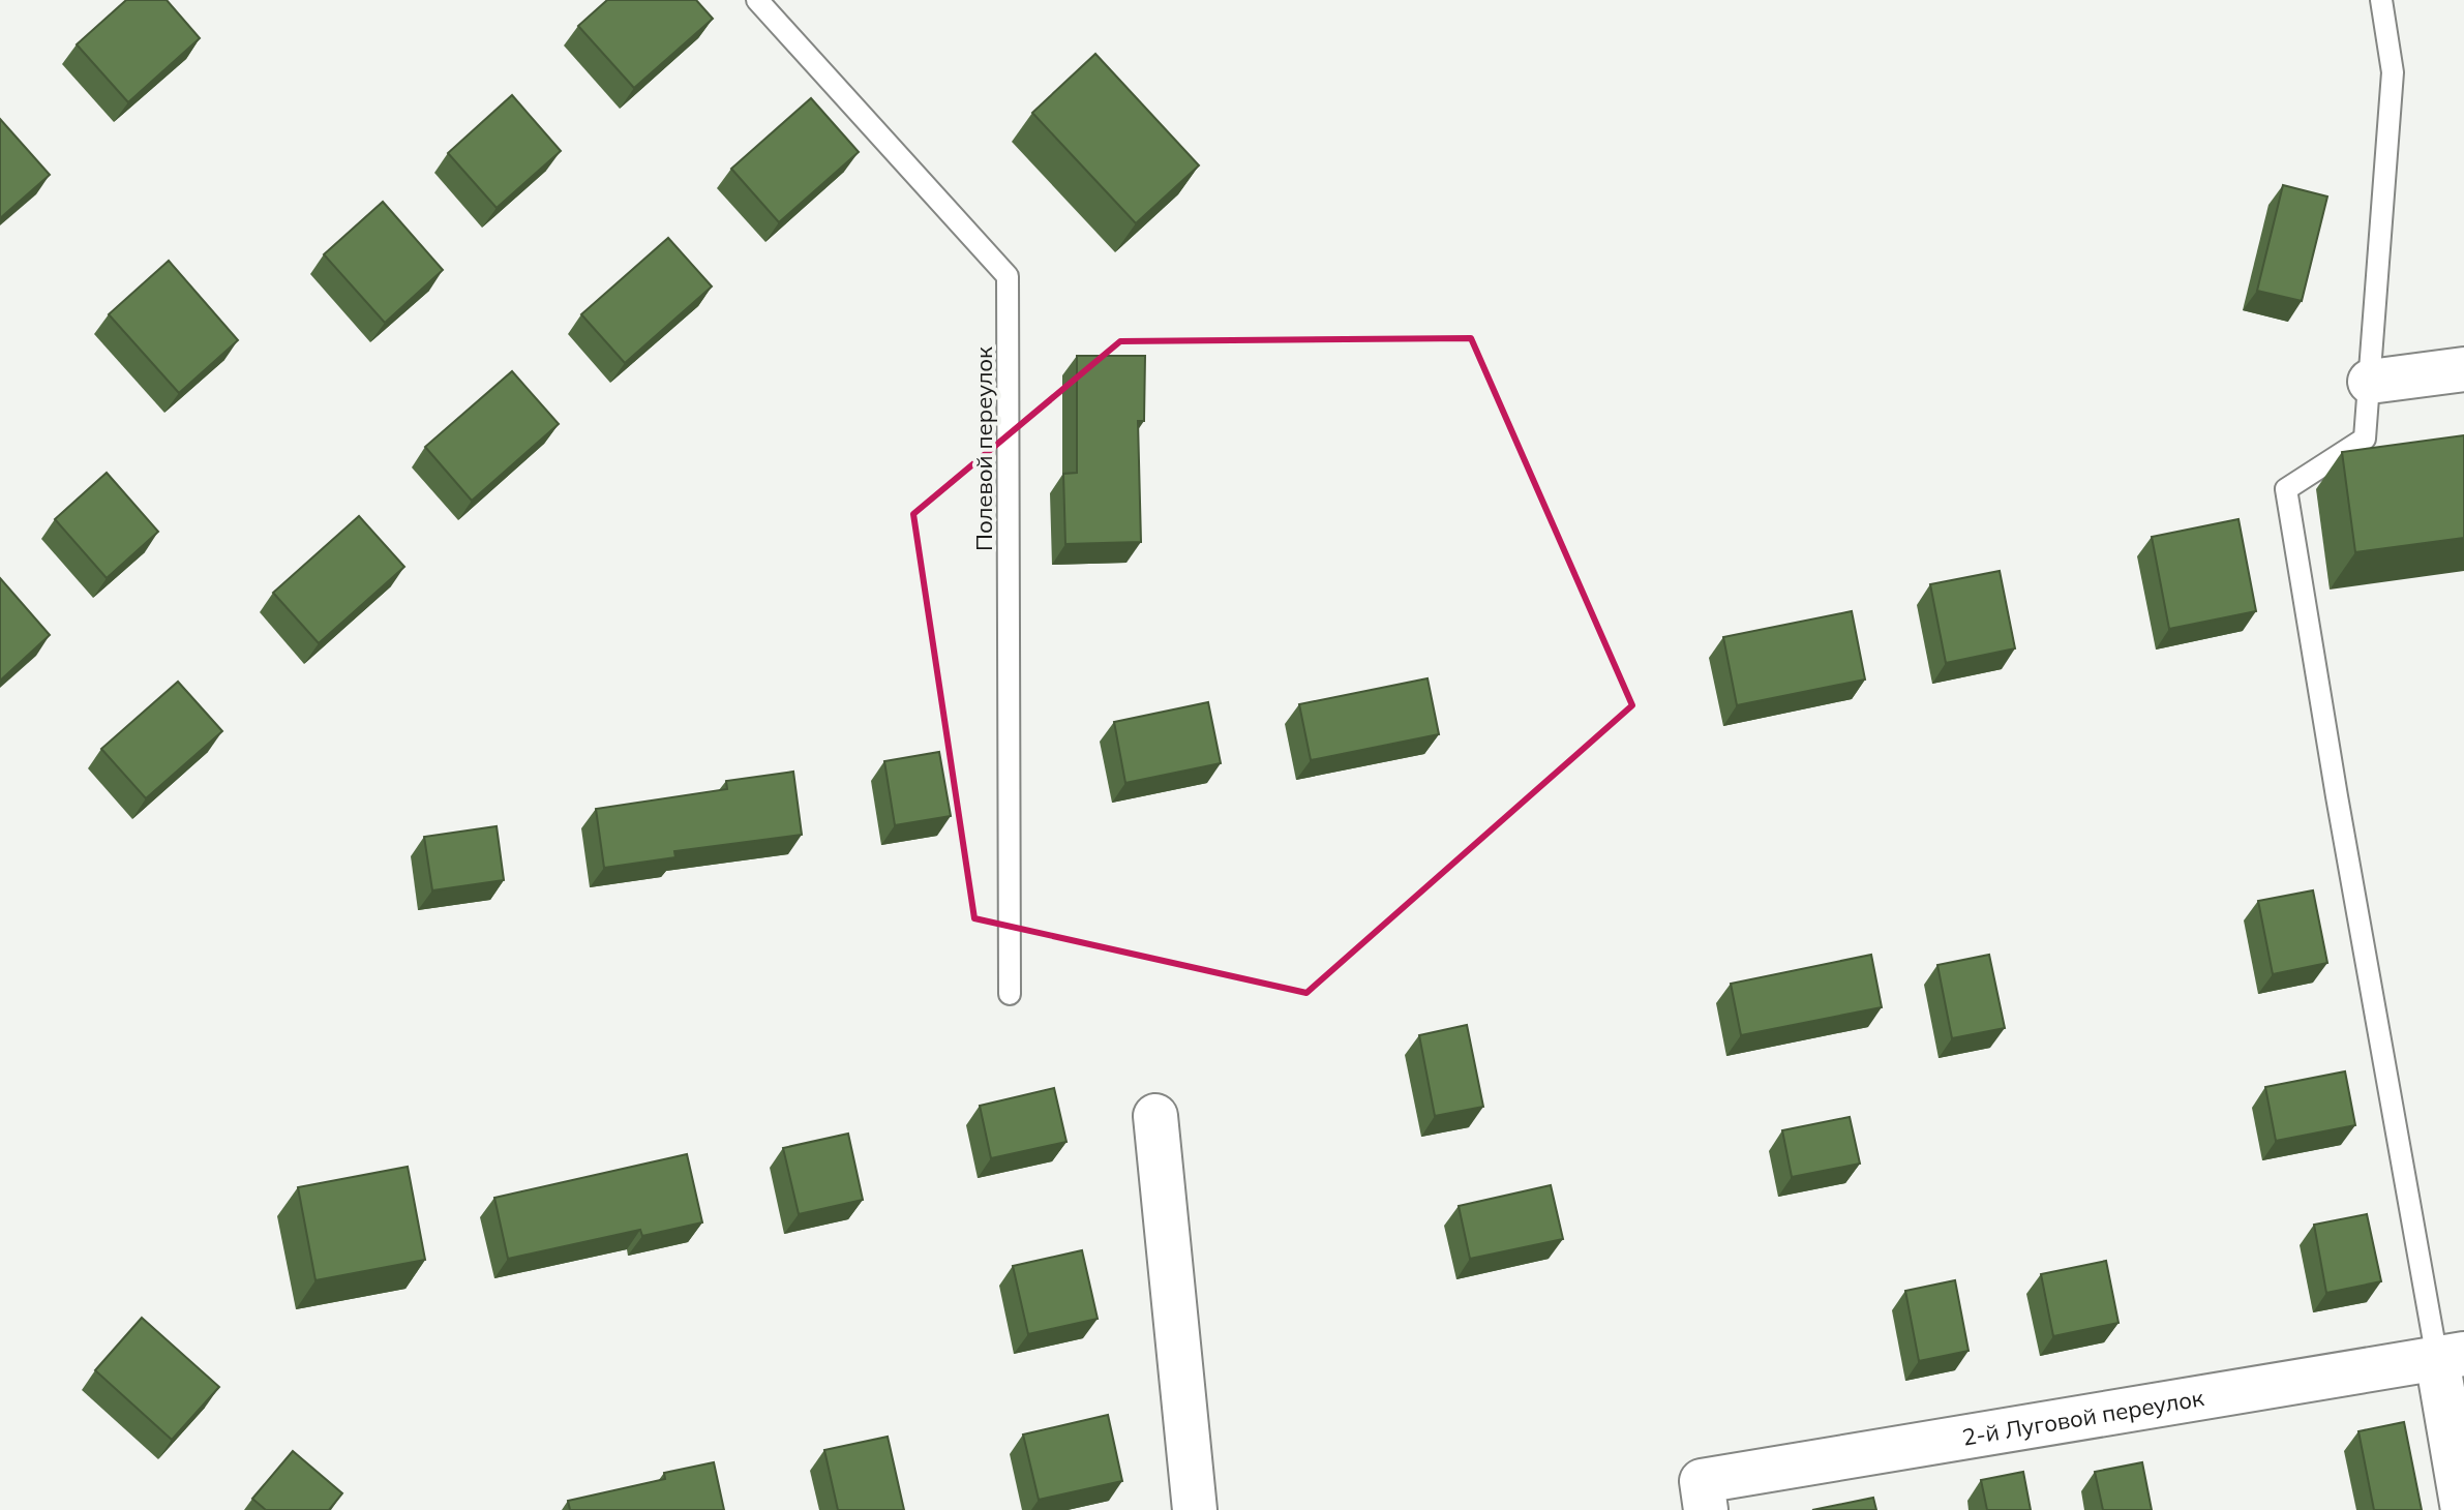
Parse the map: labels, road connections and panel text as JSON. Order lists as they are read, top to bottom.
{
  "streets": {
    "street": ["2-й Луговой переулок"],
    "lane": ["Полевой переулок"]
  }
}
